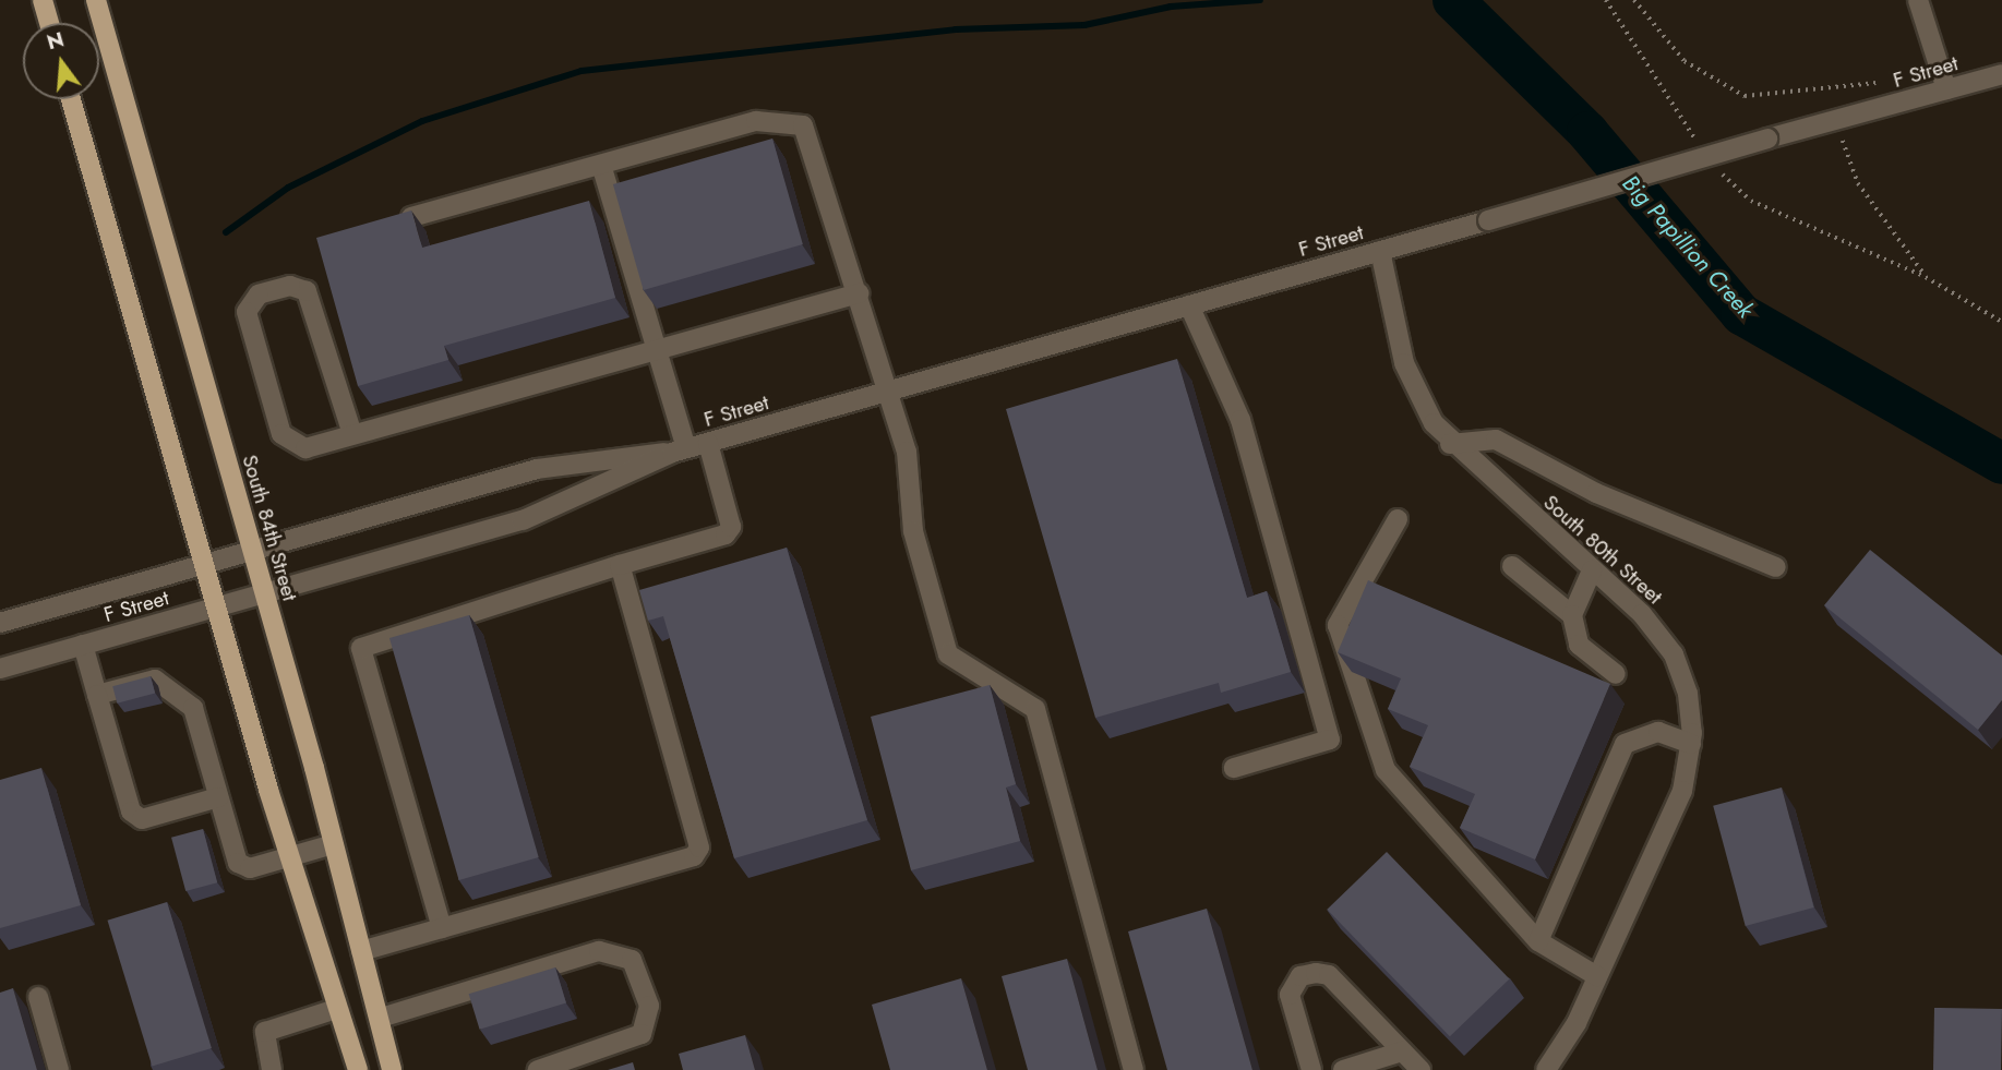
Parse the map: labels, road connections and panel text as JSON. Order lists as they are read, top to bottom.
{
  "streets": {
    "main road": ["South 84th Street"],
    "street": ["F Street", "South 80th Street"]
  },
  "crossings": [
    ["F Street", "South 84th Street"],
    ["F Street", "South 80th Street"]
  ],
  "water": ["Big Papillion Creek"],
  "north": "top"
}
